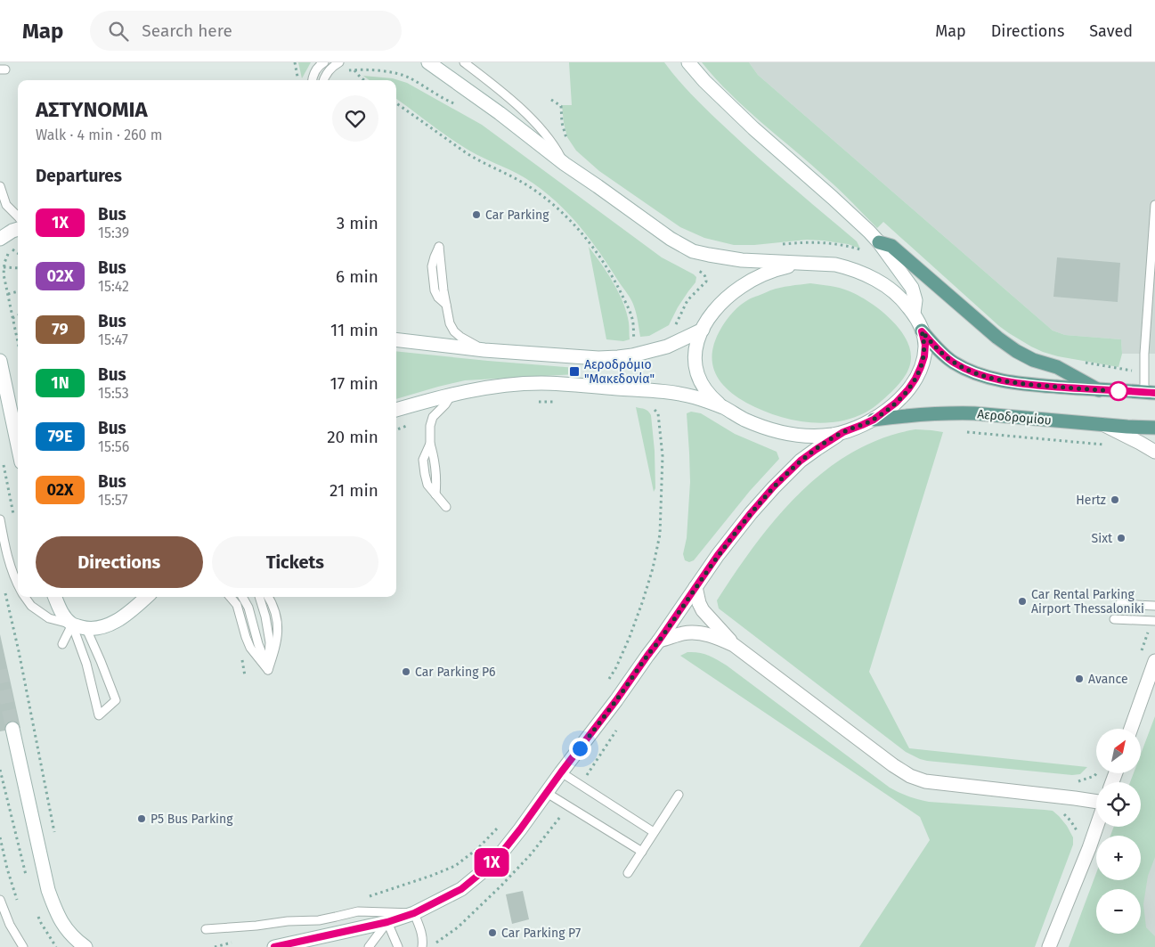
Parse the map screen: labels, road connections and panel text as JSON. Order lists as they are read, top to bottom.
{
  "streets": {
    "main road": ["Αεροδρομίου"]
  },
  "places": {
    "other": [
      "Car Parking",
      "Hertz",
      "Sixt",
      "Car Rental Parking Airport Thessaloniki",
      "Car Parking P6",
      "Avance",
      "P5 Bus Parking",
      "Car Parking P7"
    ],
    "transit": ["Αεροδρόμιο \"Μακεδονία\""]
  },
  "lines": ["bus line 1Χ"],
  "north": "top right",
  "page": {
    "header": "Map",
    "search": "Search here",
    "nav": ["Map", "Directions", "Saved"],
    "on_map": "1Χ",
    "heading": [
      ["ΑΣΤΥΝΟΜΙΑ", "Walk · 4 min · 260 m"],
      "Departures"
    ],
    "list": [
      {
        "mark": "1Χ",
        "name": "Bus",
        "note": "15:39",
        "value": "3 min"
      },
      {
        "mark": "02Χ",
        "name": "Bus",
        "note": "15:42",
        "value": "6 min"
      },
      {
        "mark": "79",
        "name": "Bus",
        "note": "15:47",
        "value": "11 min"
      },
      {
        "mark": "1Ν",
        "name": "Bus",
        "note": "15:53",
        "value": "17 min"
      },
      {
        "mark": "79Ε",
        "name": "Bus",
        "note": "15:56",
        "value": "20 min"
      },
      {
        "mark": "02X",
        "name": "Bus",
        "note": "15:57",
        "value": "21 min"
      }
    ],
    "buttons": ["Directions", "Tickets"],
    "map_buttons": ["+", "−"]
  }
}
